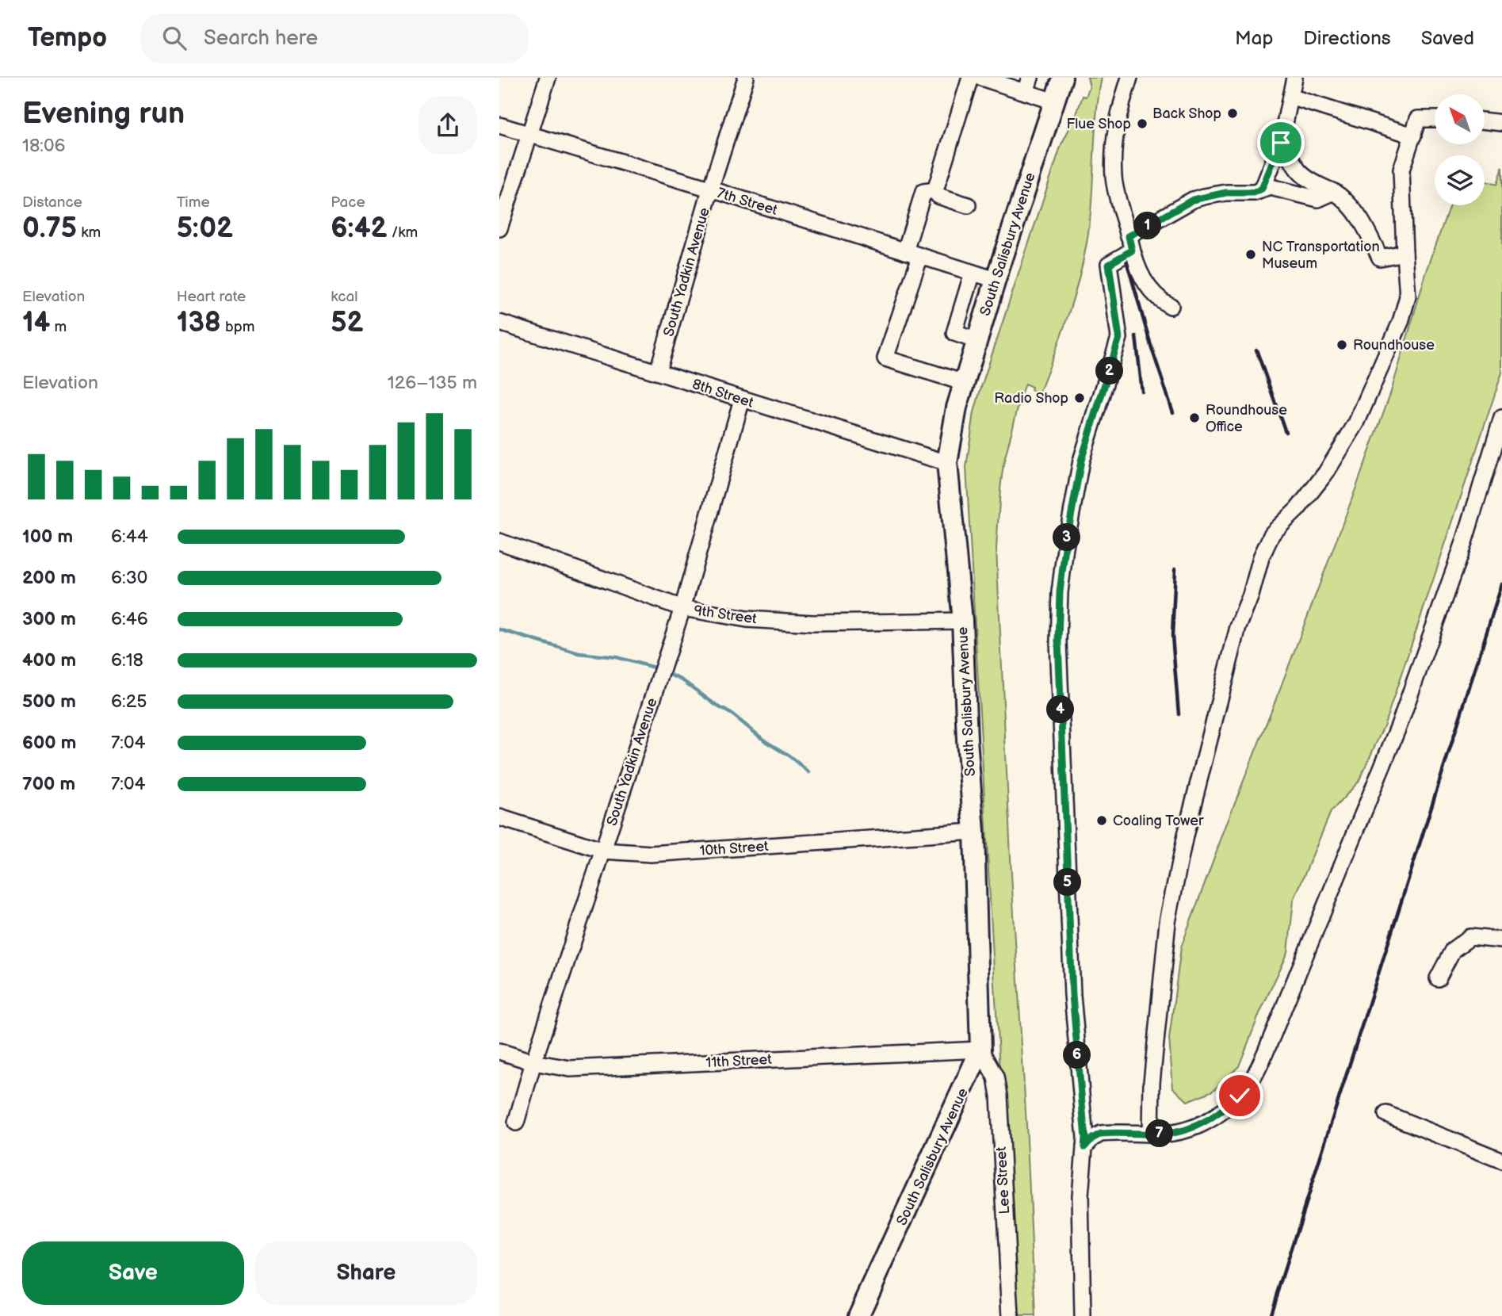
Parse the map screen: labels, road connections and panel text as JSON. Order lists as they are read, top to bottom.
{
  "streets": {
    "main road": ["South Salisbury Avenue"],
    "street": [
      "7th Street",
      "South Yadkin Avenue",
      "8th Street",
      "9th Street",
      "10th Street",
      "11th Street",
      "Lee Street"
    ]
  },
  "crossings": [
    ["7th Street", "South Salisbury Avenue"],
    ["7th Street", "South Yadkin Avenue"],
    ["South Salisbury Avenue", "8th Street"],
    ["South Salisbury Avenue", "9th Street"],
    ["South Salisbury Avenue", "10th Street"],
    ["South Salisbury Avenue", "11th Street"],
    ["South Salisbury Avenue", "Lee Street"],
    ["South Yadkin Avenue", "8th Street"],
    ["South Yadkin Avenue", "9th Street"],
    ["South Yadkin Avenue", "10th Street"],
    ["South Yadkin Avenue", "11th Street"],
    ["11th Street", "Lee Street"]
  ],
  "places": [
    "Back Shop",
    "Flue Shop",
    "NC Transportation Museum",
    "Roundhouse",
    "Radio Shop",
    "Roundhouse Office",
    "Coaling Tower"
  ],
  "north": "top left",
  "page": {
    "header": "Tempo",
    "search": "Search here",
    "nav": ["Map", "Directions", "Saved"],
    "heading": ["Evening run", "18:06"],
    "stats": [
      ["Distance", "0.75 km"],
      ["Time", "5:02"],
      ["Pace", "6:42 /km"],
      ["Elevation", "14 m"],
      ["Heart rate", "138 bpm"],
      ["kcal", "52"]
    ],
    "pins": [
      "1",
      "2",
      "3",
      "4",
      "5",
      "6",
      "7"
    ],
    "chart": ["Elevation", "126–135 m"],
    "list": [
      {
        "name": "100 m",
        "note": "6:44"
      },
      {
        "name": "200 m",
        "note": "6:30"
      },
      {
        "name": "300 m",
        "note": "6:46"
      },
      {
        "name": "400 m",
        "note": "6:18"
      },
      {
        "name": "500 m",
        "note": "6:25"
      },
      {
        "name": "600 m",
        "note": "7:04"
      },
      {
        "name": "700 m",
        "note": "7:04"
      }
    ],
    "buttons": ["Save", "Share"]
  }
}
